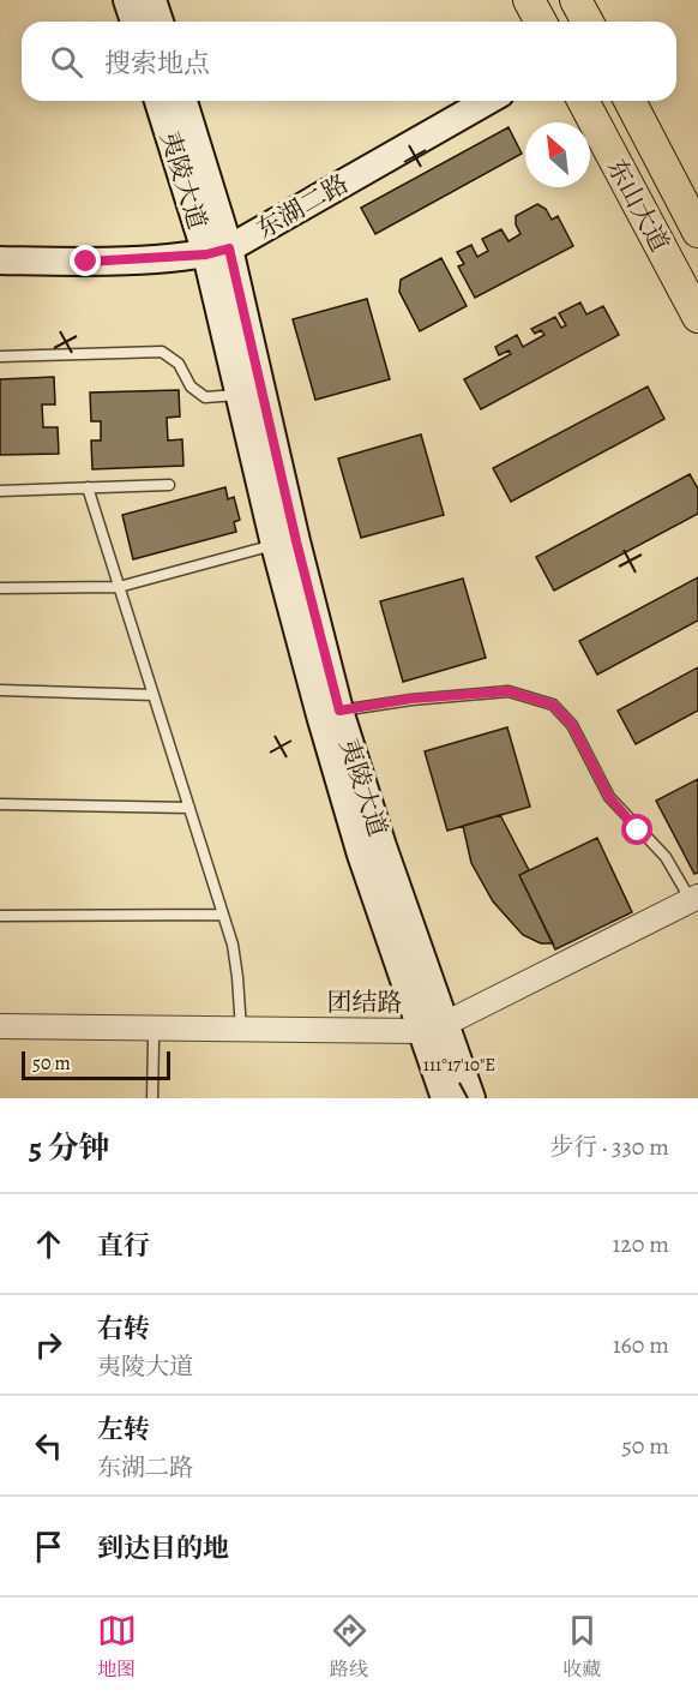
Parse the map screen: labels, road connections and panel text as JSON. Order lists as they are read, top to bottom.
{
  "streets": {
    "main road": ["夷陵大道", "东山大道", "东湖二路"],
    "street": ["团结路"]
  },
  "crossings": [
    ["夷陵大道", "东湖二路"],
    ["夷陵大道", "团结路"]
  ],
  "scale_bar": "50 m",
  "north": "top left",
  "page": {
    "search": "搜索地点",
    "scale": "50 m",
    "heading": ["5 分钟", "步行 · 330 m"],
    "list": [
      ["直行", "120 m"],
      ["右转", "夷陵大道", "160 m"],
      ["左转", "东湖二路", "50 m"],
      "到达目的地"
    ],
    "nav": ["地图", "路线", "收藏"]
  },
  "coordinates": ["111°17'10\"E"]
}
